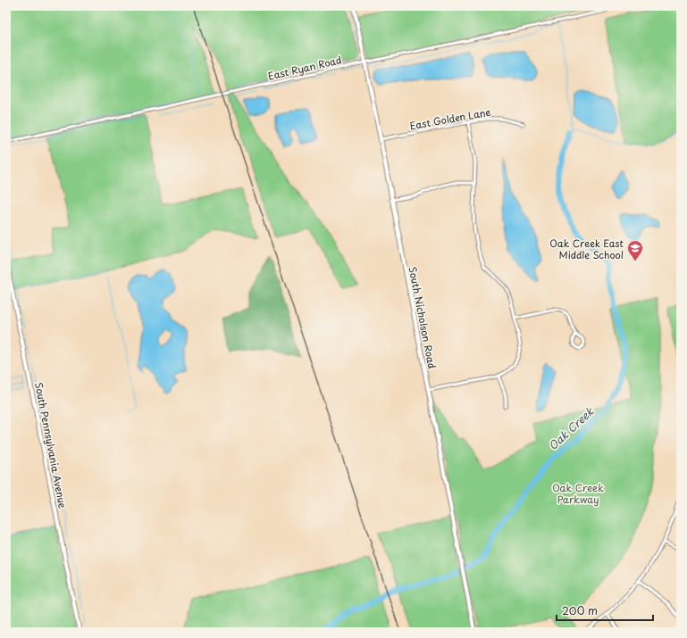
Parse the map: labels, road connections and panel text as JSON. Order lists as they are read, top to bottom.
{
  "streets": {
    "street": [
      "East Ryan Road",
      "East Golden Lane",
      "South Nicholson Road",
      "South Pennsylvania Avenue"
    ]
  },
  "crossings": [
    ["East Ryan Road", "South Nicholson Road"],
    ["East Golden Lane", "South Nicholson Road"]
  ],
  "water": ["Oak Creek"],
  "parks": ["Oak Creek Parkway"],
  "places": {
    "school or university": ["Oak Creek East Middle School"]
  },
  "scale_bar": "200 m"
}
